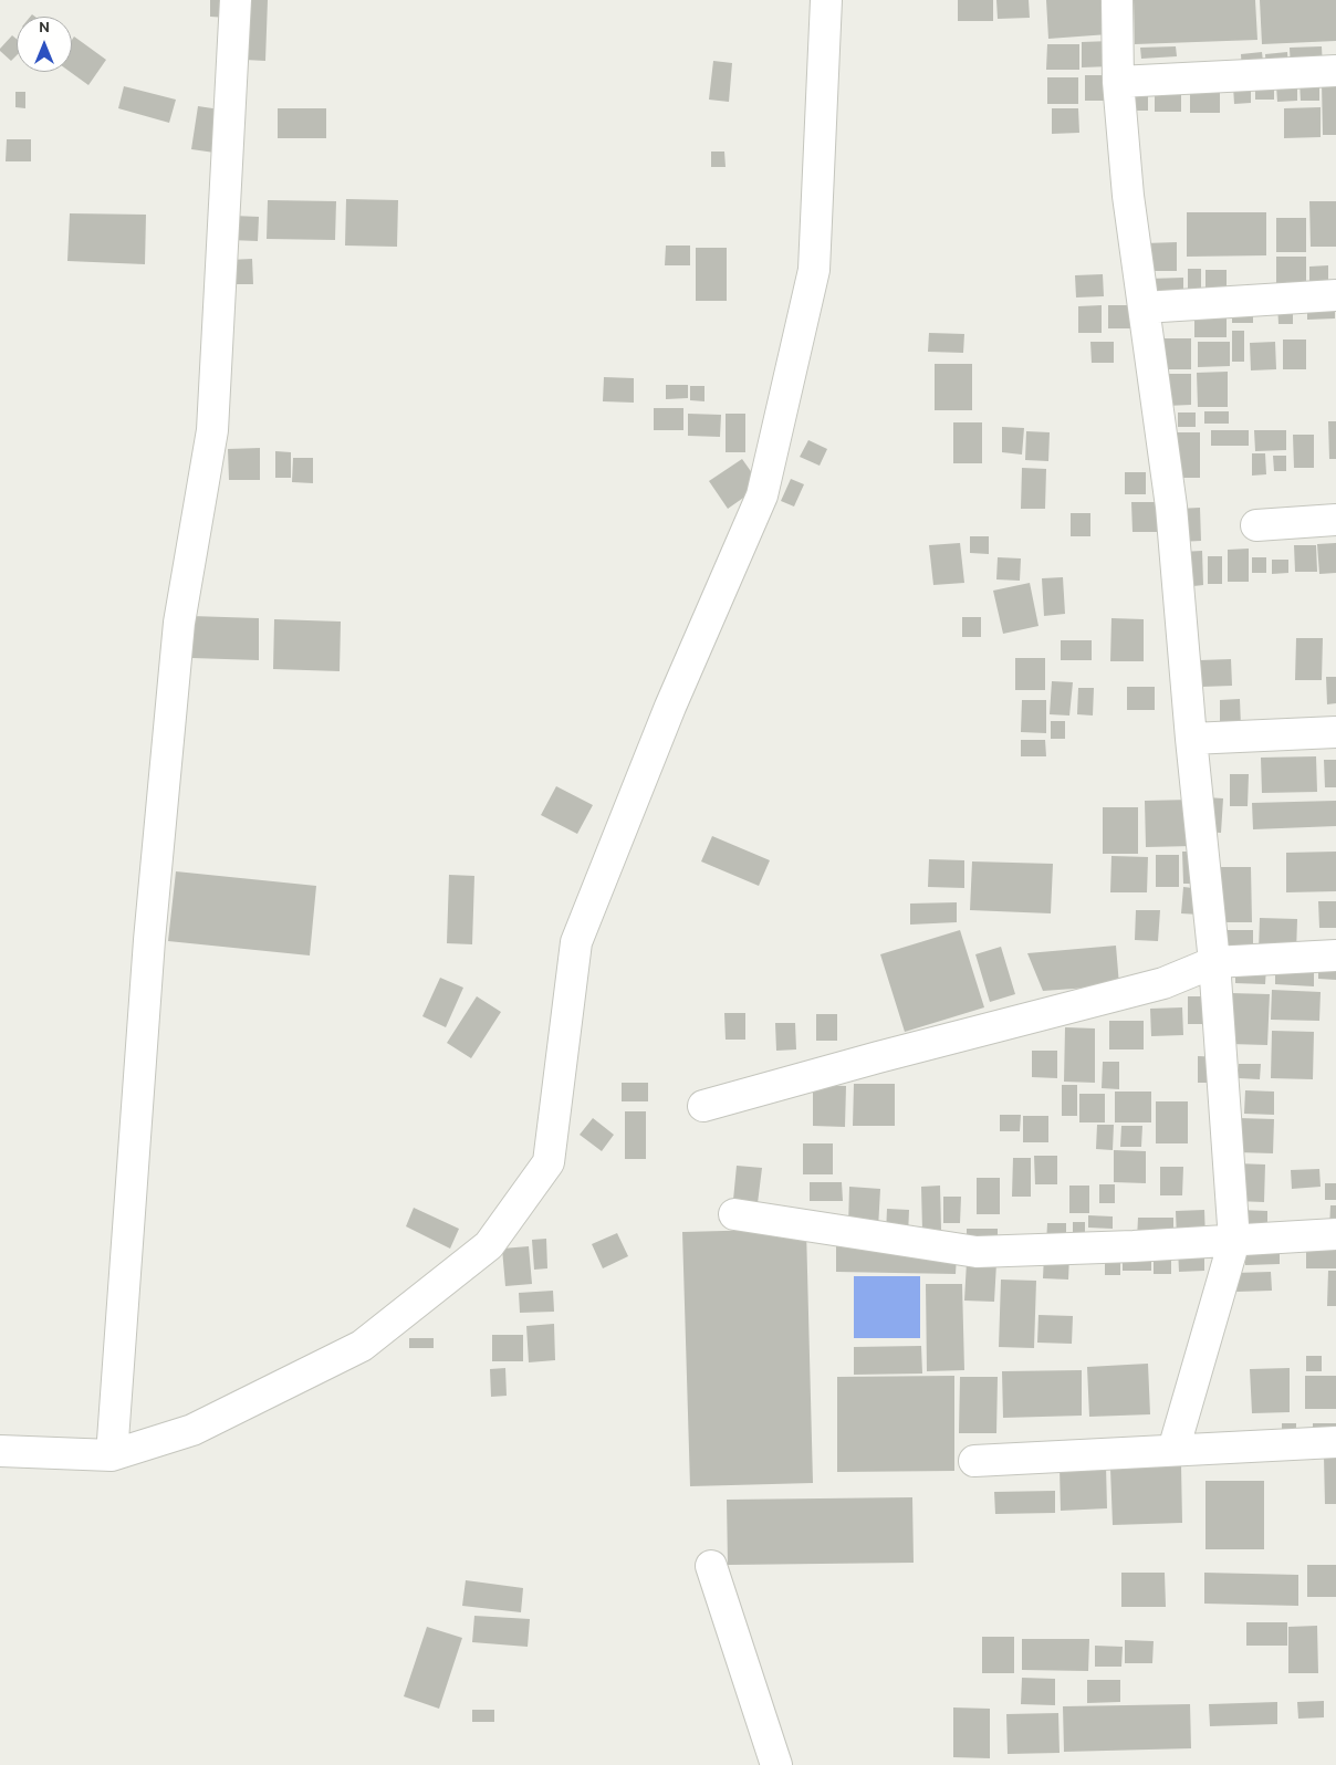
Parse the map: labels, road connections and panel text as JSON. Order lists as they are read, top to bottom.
{
  "north": "top"
}
